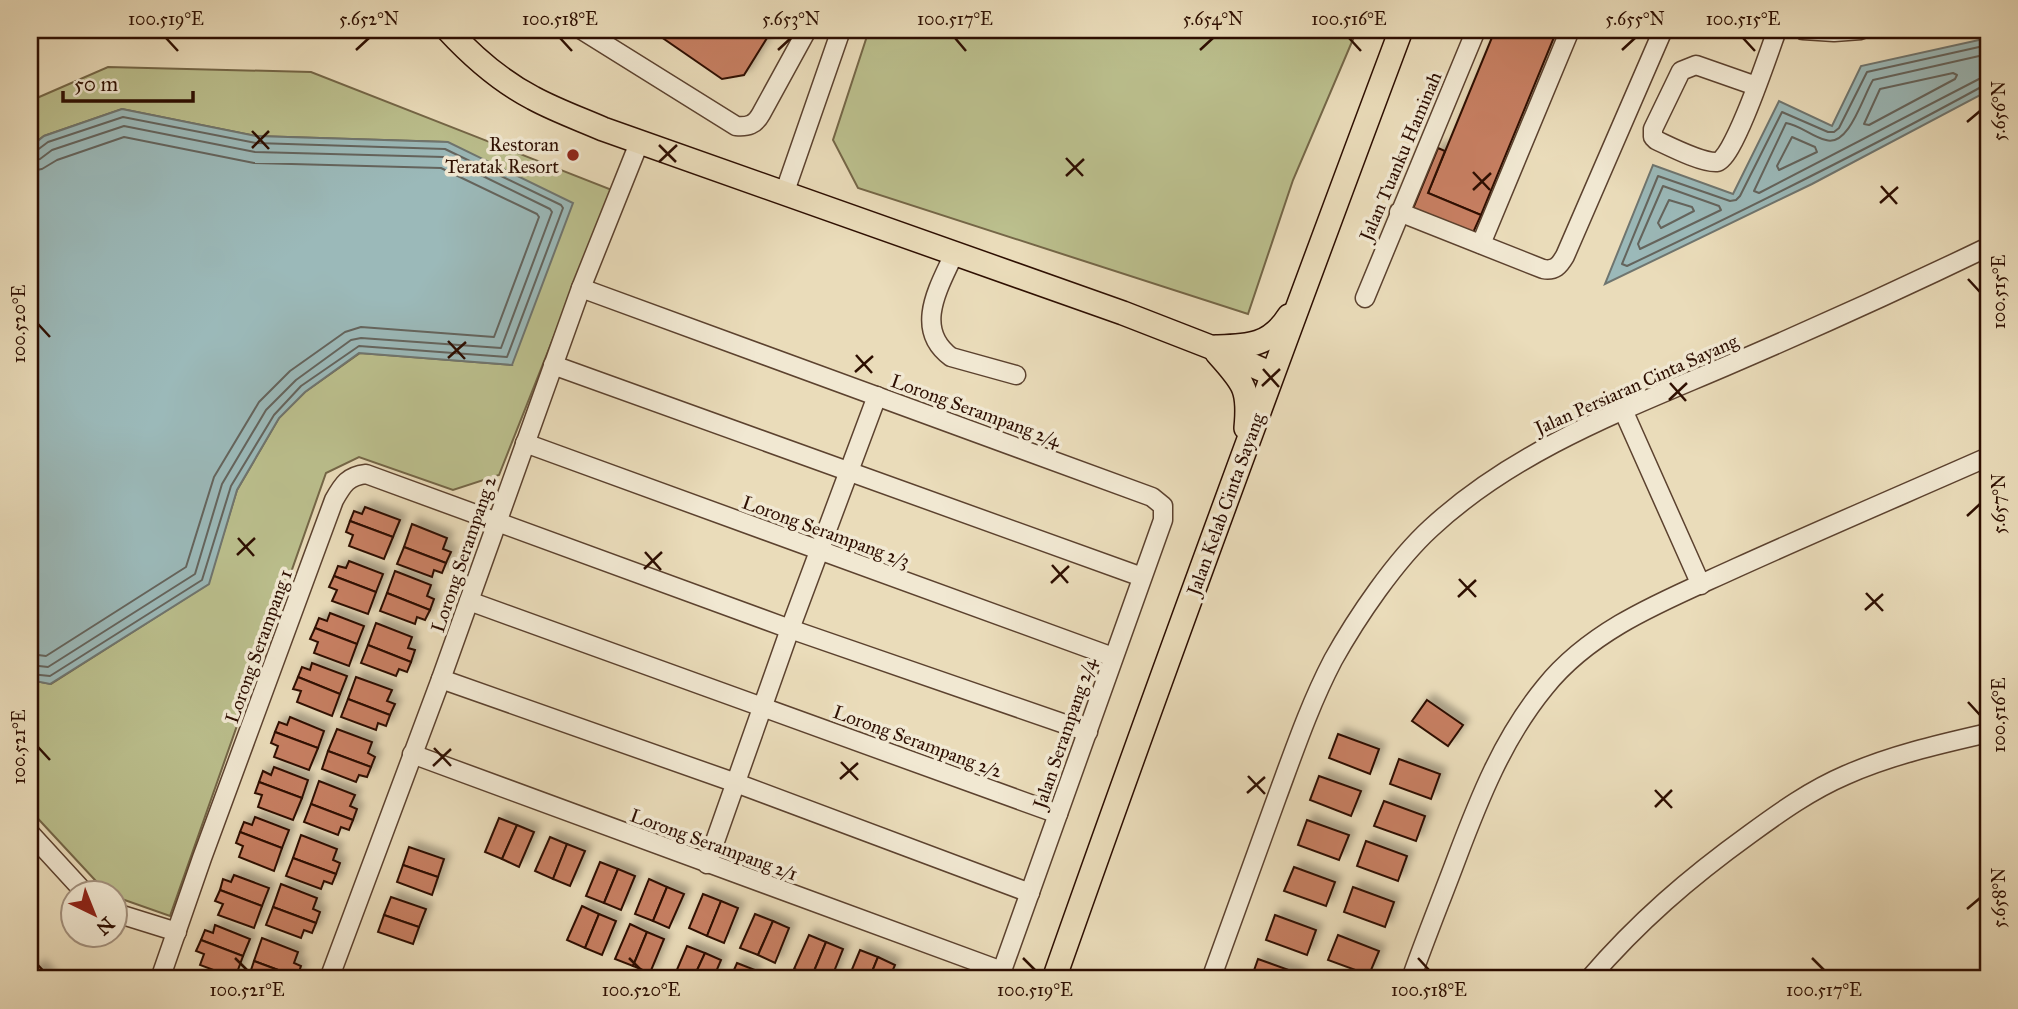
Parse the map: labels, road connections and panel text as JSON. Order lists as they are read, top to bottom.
{
  "streets": {
    "main road": ["Jalan Kelab Cinta Sayang"],
    "street": [
      "Jalan Tuanku Haminah",
      "Jalan Persiaran Cinta Sayang",
      "Lorong Serampang 2/4",
      "Lorong Serampang 2/3",
      "Lorong Serampang 2",
      "Lorong Serampang 1",
      "Jalan Serampang 2/4",
      "Lorong Serampang 2/2",
      "Lorong Serampang 2/1"
    ]
  },
  "crossings": [
    ["Lorong Serampang 2/4", "Lorong Serampang 2"],
    ["Lorong Serampang 2/4", "Jalan Serampang 2/4"],
    ["Lorong Serampang 2/3", "Lorong Serampang 2"],
    ["Lorong Serampang 2/3", "Jalan Serampang 2/4"],
    ["Lorong Serampang 2", "Lorong Serampang 1"],
    ["Lorong Serampang 2", "Lorong Serampang 2/2"],
    ["Lorong Serampang 2", "Lorong Serampang 2/1"],
    ["Jalan Serampang 2/4", "Lorong Serampang 2/2"],
    ["Jalan Serampang 2/4", "Lorong Serampang 2/1"]
  ],
  "places": ["Restoran Teratak Resort"],
  "scale_bar": "50 m",
  "north": "bottom right",
  "coordinates": [
    "100.519°E",
    "5.652°N",
    "100.518°E",
    "5.653°N",
    "100.517°E",
    "5.654°N",
    "100.516°E",
    "5.655°N",
    "100.515°E",
    "5.656°N",
    "100.520°E",
    "5.657°N",
    "100.521°E",
    "5.658°N"
  ]
}
